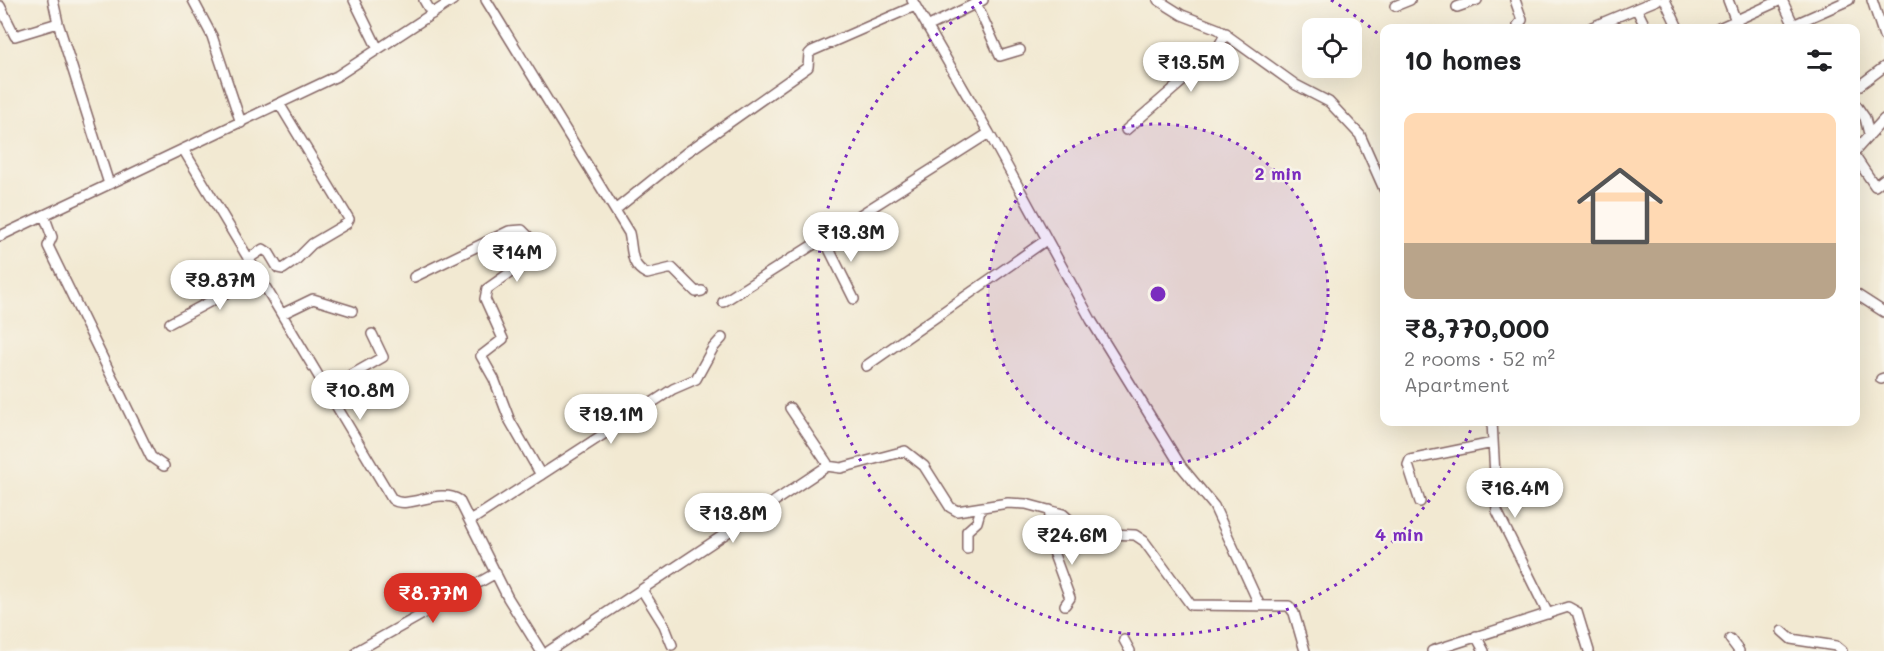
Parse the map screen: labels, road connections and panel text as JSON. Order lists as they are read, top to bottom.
{
  "page": {
    "heading": "10 homes",
    "price": [
      "₹13.5M",
      "₹13.3M",
      "₹14M",
      "₹9.87M",
      "₹10.8M",
      "₹19.1M",
      "₹16.4M",
      "₹13.8M",
      "₹24.6M",
      "₹8.77M"
    ],
    "list": [
      {
        "name": "₹8,770,000",
        "note": "2 rooms · 52 m² · Apartment"
      }
    ]
  },
  "rings": ["2 min", "4 min"]
}
